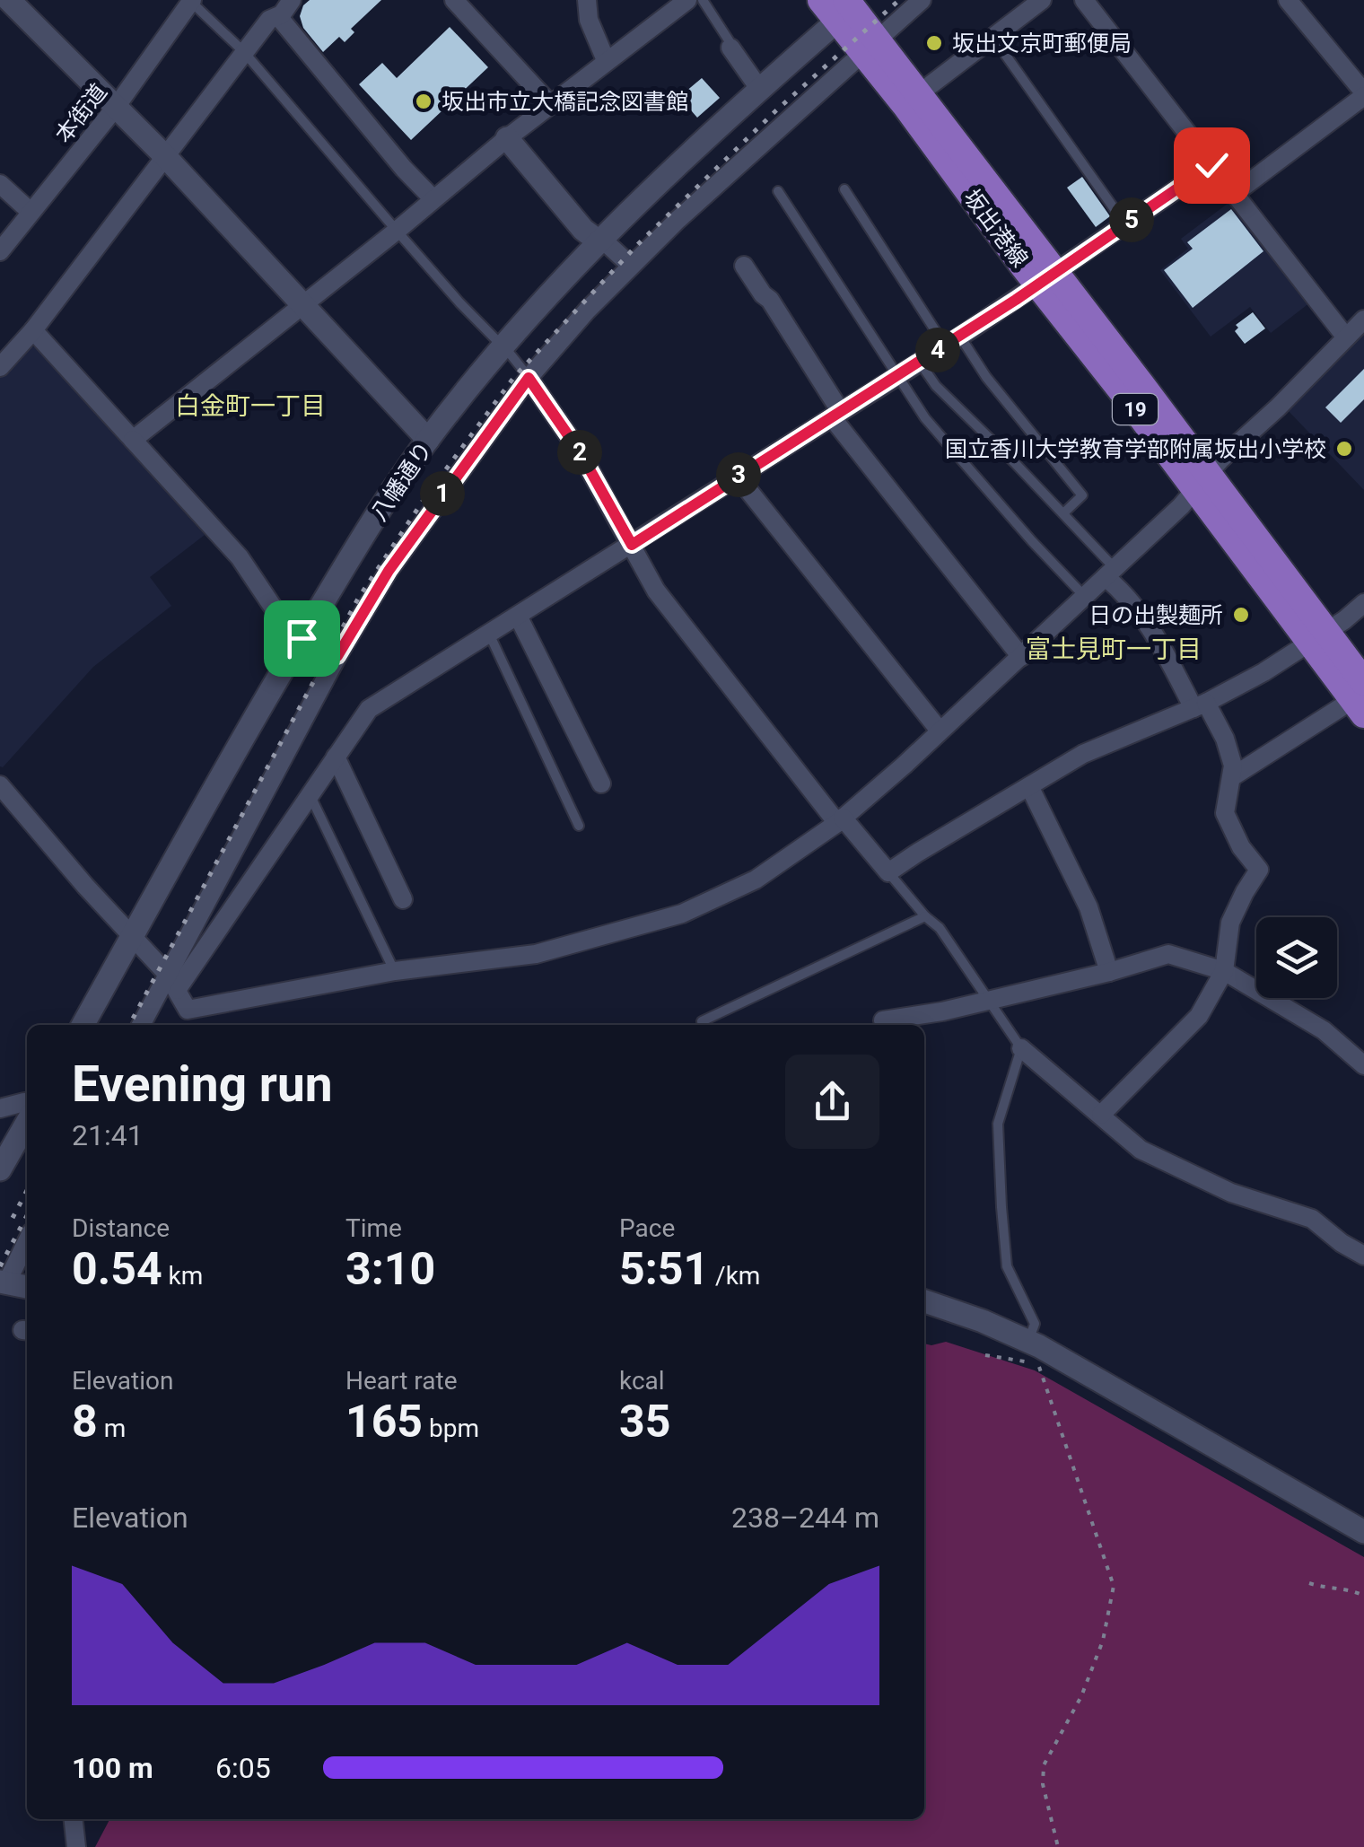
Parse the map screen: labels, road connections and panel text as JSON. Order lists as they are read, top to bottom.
{
  "streets": {
    "main road": ["坂出港線", "19"],
    "street": ["本街道", "八幡通り"]
  },
  "crossings": [
    ["坂出港線", "八幡通り"]
  ],
  "districts": ["白金町一丁目", "富士見町一丁目"],
  "places": [
    "坂出文京町郵便局",
    "坂出市立大橋記念図書館",
    "国立香川大学教育学部附属坂出小学校",
    "日の出製麺所"
  ],
  "page": {
    "pins": [
      "5",
      "4",
      "2",
      "3",
      "1"
    ],
    "heading": ["Evening run", "21:41"],
    "stats": [
      ["Distance", "0.54 km"],
      ["Time", "3:10"],
      ["Pace", "5:51 /km"],
      ["Elevation", "8 m"],
      ["Heart rate", "165 bpm"],
      ["kcal", "35"]
    ],
    "chart": ["Elevation", "238–244 m"],
    "list": [
      {
        "name": "100 m",
        "note": "6:05"
      }
    ]
  }
}
